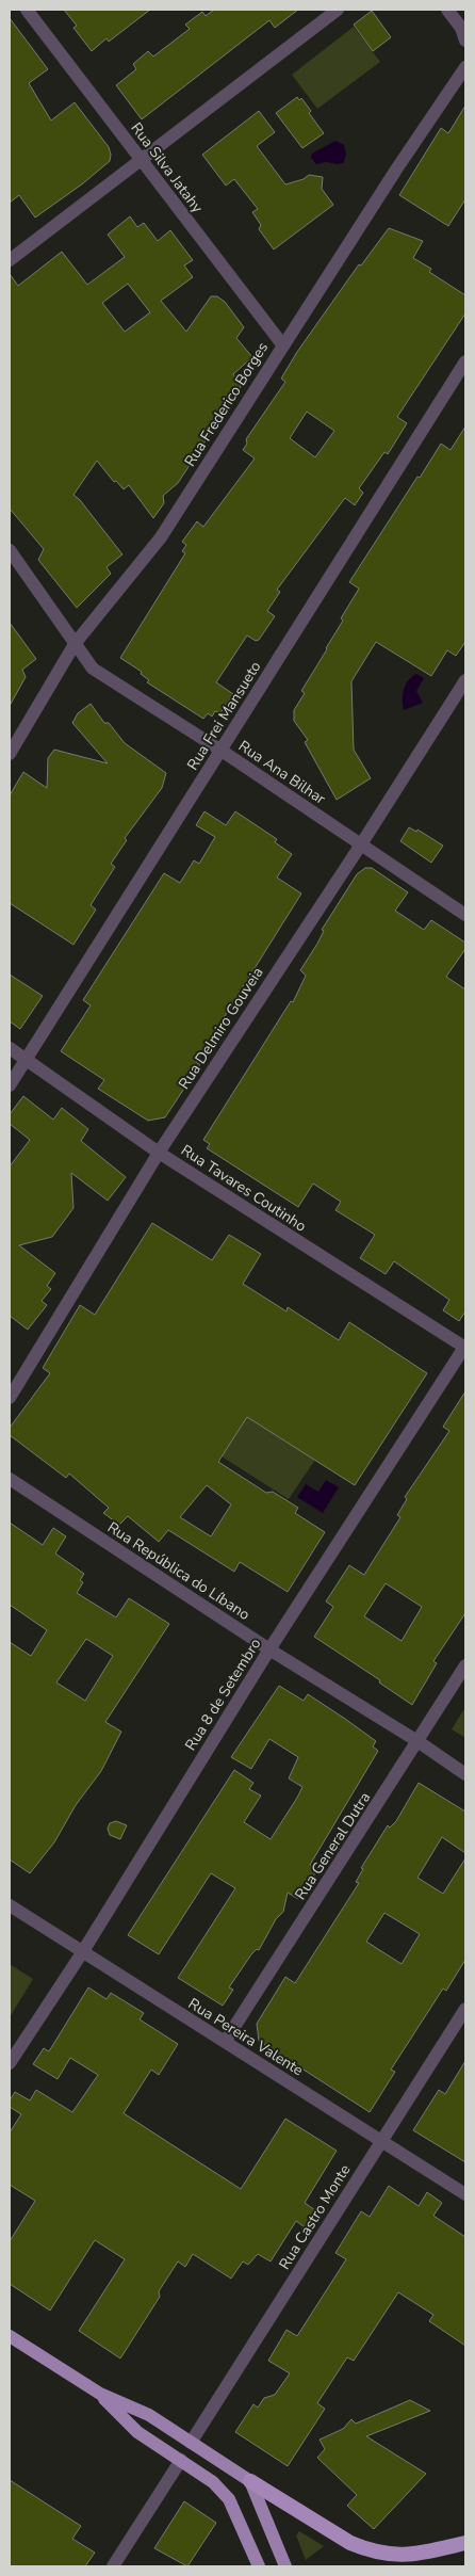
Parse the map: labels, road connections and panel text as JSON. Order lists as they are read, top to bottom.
{
  "streets": {
    "street": [
      "Rua Silva Jatahy",
      "Rua Frederico Borges",
      "Rua Frei Mansueto",
      "Rua Ana Bilhar",
      "Rua Delmiro Gouveia",
      "Rua Tavares Coutinho",
      "Rua República do Líbano",
      "Rua 8 de Setembro",
      "Rua General Dutra",
      "Rua Pereira Valente",
      "Rua Castro Monte"
    ]
  },
  "crossings": [
    ["Rua Silva Jatahy", "Rua Frederico Borges"],
    ["Rua Frederico Borges", "Rua Ana Bilhar"],
    ["Rua Frei Mansueto", "Rua Ana Bilhar"],
    ["Rua Frei Mansueto", "Rua Tavares Coutinho"],
    ["Rua Ana Bilhar", "Rua Delmiro Gouveia"],
    ["Rua Delmiro Gouveia", "Rua Tavares Coutinho"],
    ["Rua Tavares Coutinho", "Rua 8 de Setembro"],
    ["Rua República do Líbano", "Rua 8 de Setembro"],
    ["Rua República do Líbano", "Rua General Dutra"],
    ["Rua 8 de Setembro", "Rua Pereira Valente"],
    ["Rua General Dutra", "Rua Pereira Valente"],
    ["Rua Pereira Valente", "Rua Castro Monte"]
  ]
}
